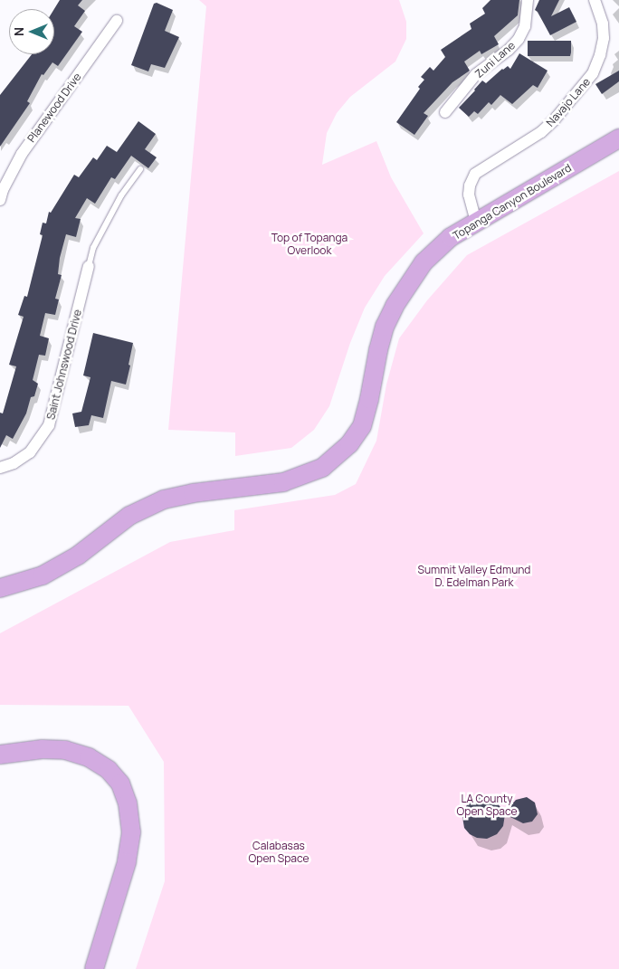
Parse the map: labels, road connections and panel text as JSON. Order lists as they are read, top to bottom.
{
  "streets": {
    "main road": ["Topanga Canyon Boulevard"],
    "street": [
      "Zuni Lane",
      "Navajo Lane",
      "Planewood Drive",
      "Saint Johnswood Drive"
    ]
  },
  "crossings": [
    ["Navajo Lane", "Topanga Canyon Boulevard"]
  ],
  "parks": [
    "Top of Topanga Overlook",
    "Summit Valley Edmund D. Edelman Park",
    "LA County Open Space",
    "Calabasas Open Space"
  ],
  "north": "left"
}
